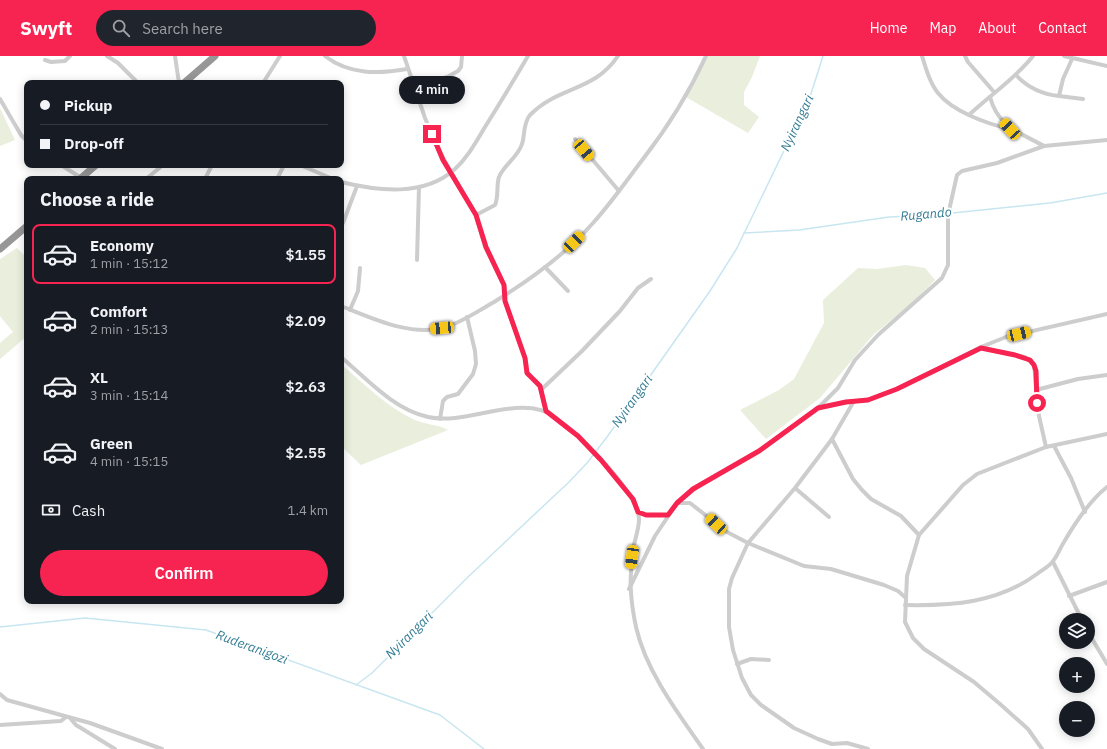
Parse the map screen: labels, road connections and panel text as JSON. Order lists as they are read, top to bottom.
{
  "water": ["Nyirangari", "Rugando", "Ruderanigozi"],
  "page": {
    "header": "Swyft",
    "search": "Search here",
    "nav": [
      "Home",
      "Map",
      "About",
      "Contact"
    ],
    "bubble": "4 min",
    "banner": ["Pickup", "Drop-off"],
    "heading": "Choose a ride",
    "list": [
      {
        "name": "Economy",
        "note": "1 min · 15:12",
        "value": "$1.55"
      },
      {
        "name": "Comfort",
        "note": "2 min · 15:13",
        "value": "$2.09"
      },
      {
        "name": "XL",
        "note": "3 min · 15:14",
        "value": "$2.63"
      },
      {
        "name": "Green",
        "note": "4 min · 15:15",
        "value": "$2.55"
      }
    ],
    "pay": ["Cash", "1.4 km"],
    "buttons": "Confirm",
    "map_buttons": ["+", "−"]
  }
}
